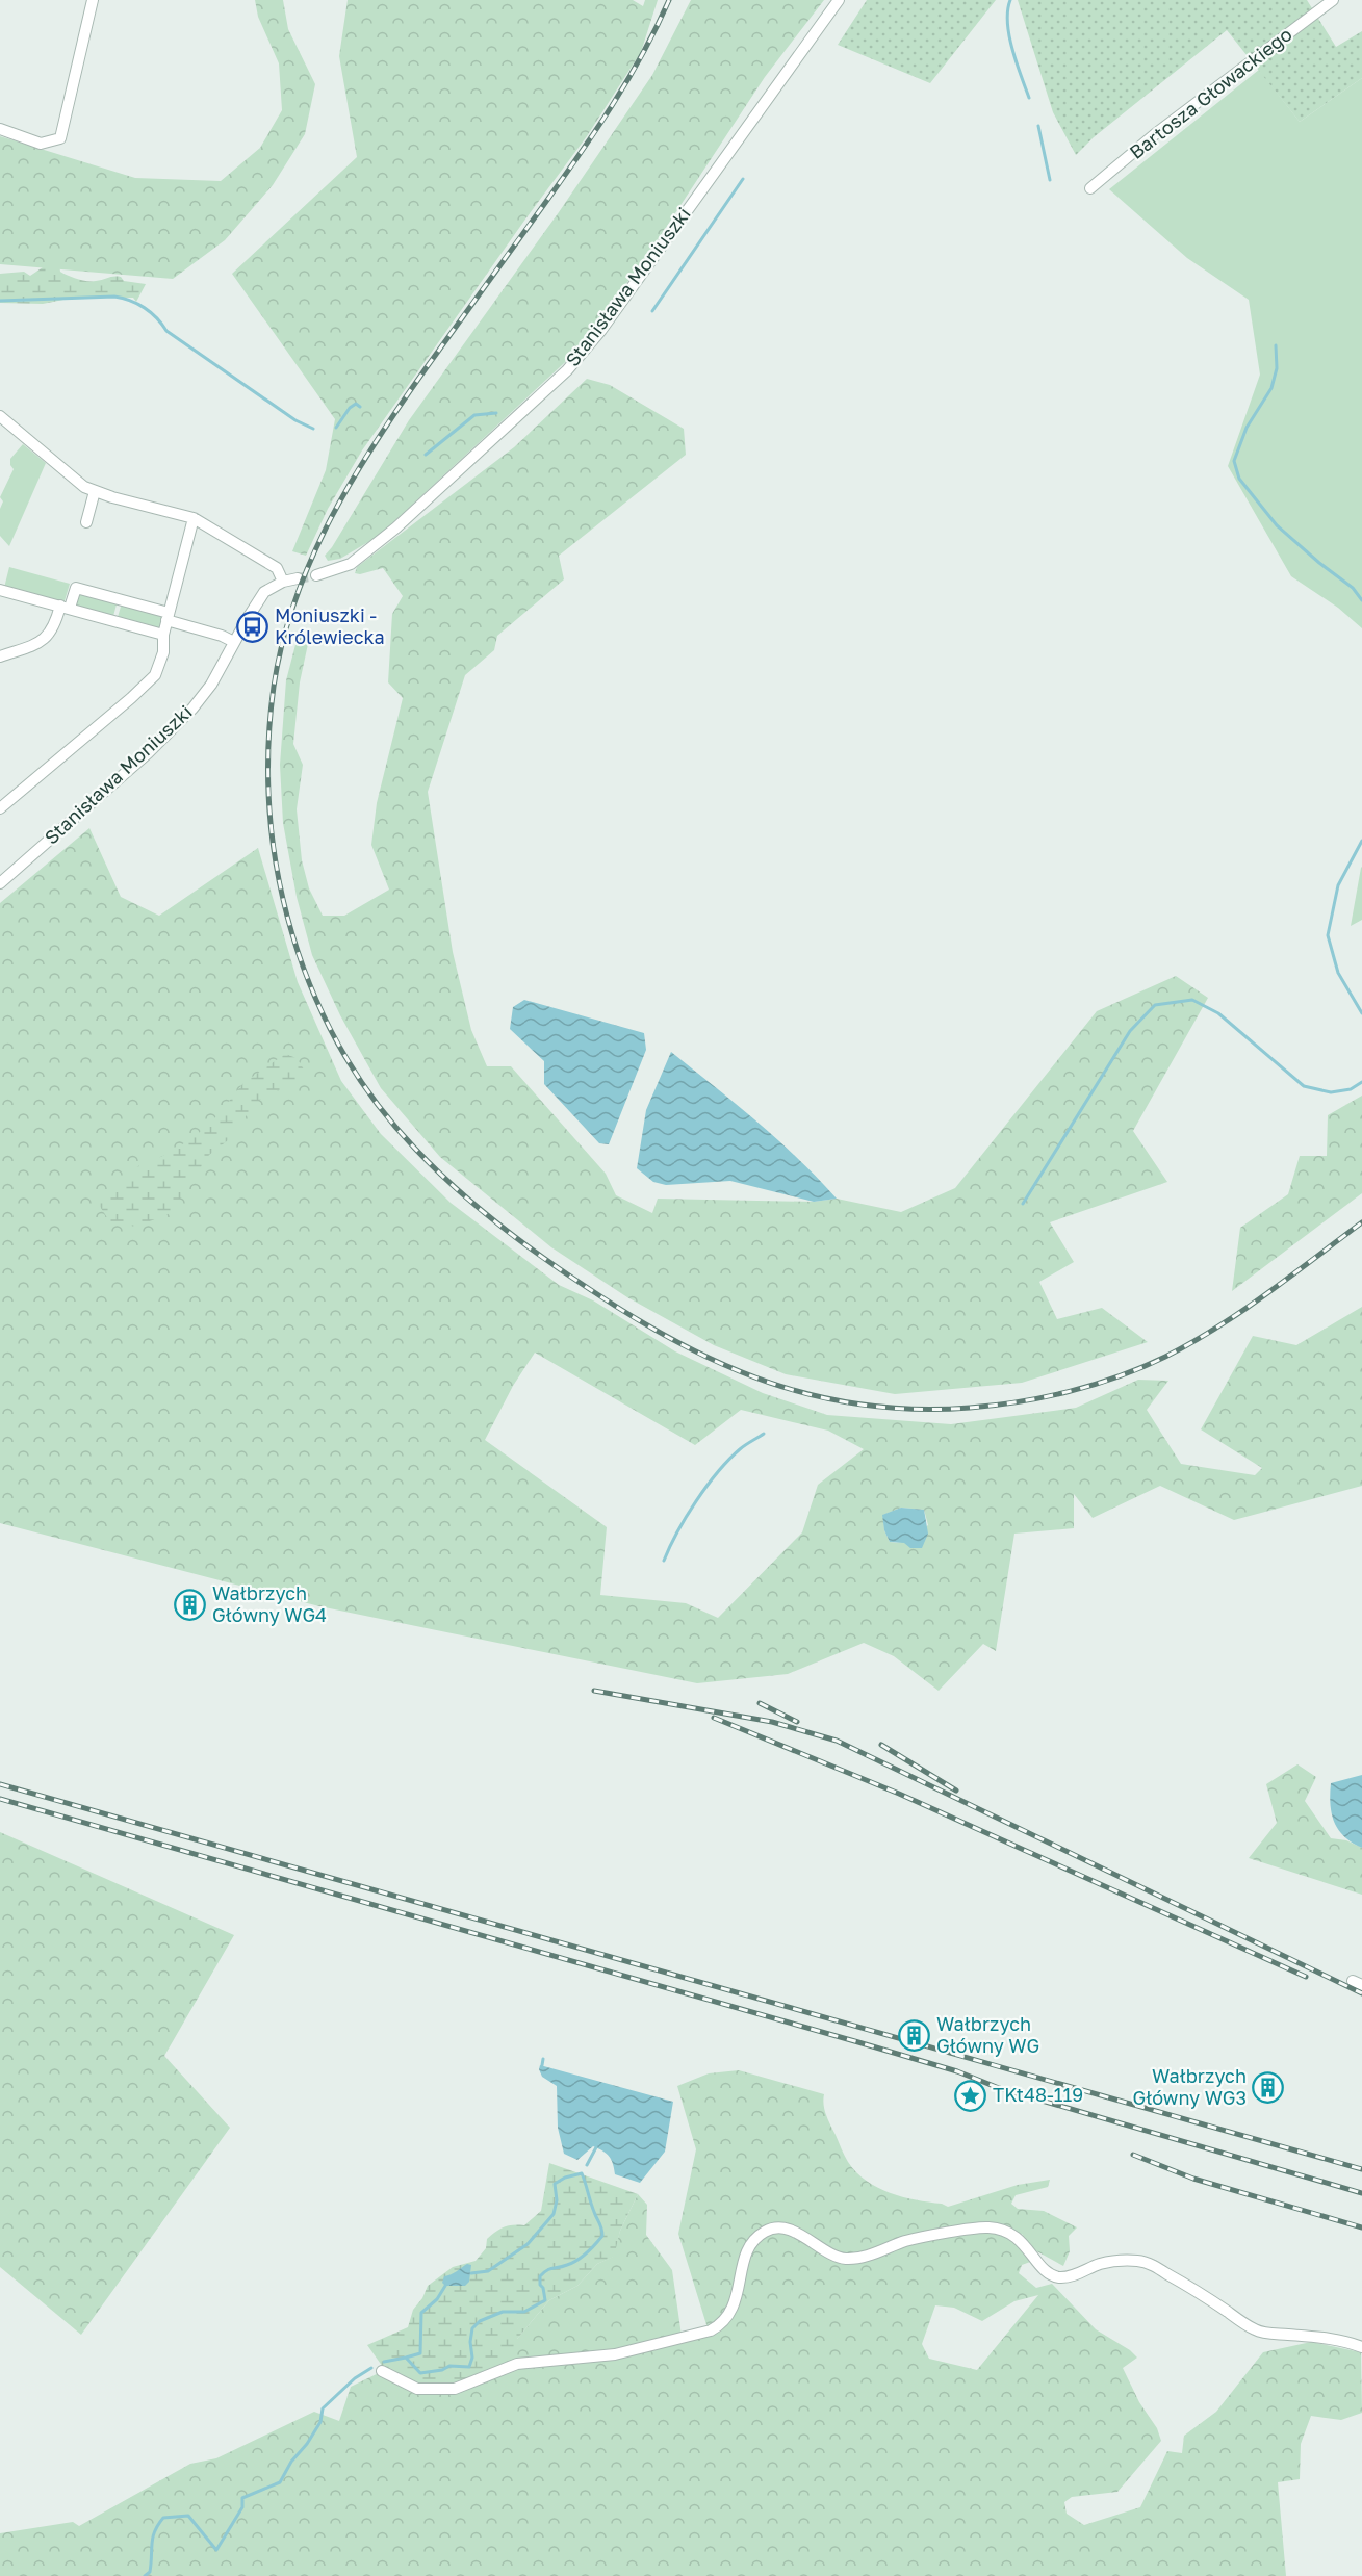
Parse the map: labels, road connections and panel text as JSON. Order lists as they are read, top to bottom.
{
  "streets": {
    "street": ["Bartosza Głowackiego", "Stanisława Moniuszki"]
  },
  "places": {
    "bus stop": ["Moniuszki - Królewiecka"],
    "building": ["Wałbrzych Główny WG4", "Wałbrzych Główny WG", "Wałbrzych Główny WG3"],
    "place": ["TKt48-119"]
  }
}
